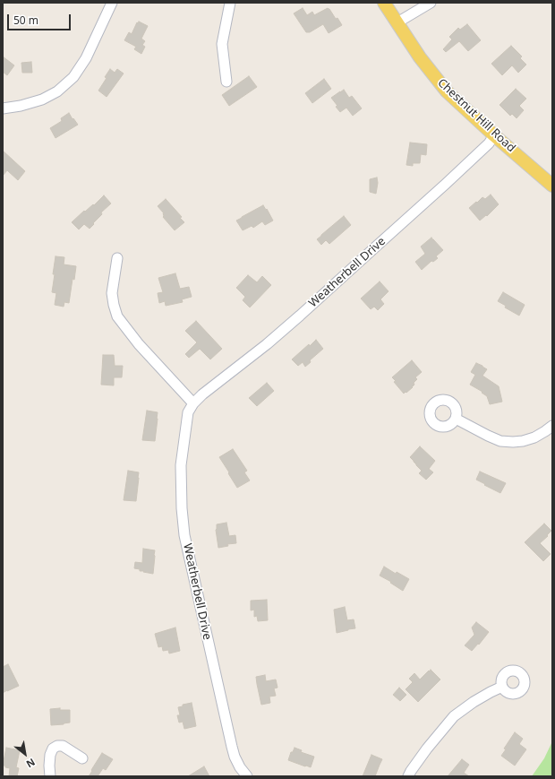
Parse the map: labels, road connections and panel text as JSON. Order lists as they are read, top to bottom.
{
  "streets": {
    "main road": ["Chestnut Hill Road"],
    "street": ["Weatherbell Drive"]
  },
  "crossings": [
    ["Chestnut Hill Road", "Weatherbell Drive"]
  ],
  "scale_bar": "50 m",
  "north": "bottom right"
}
